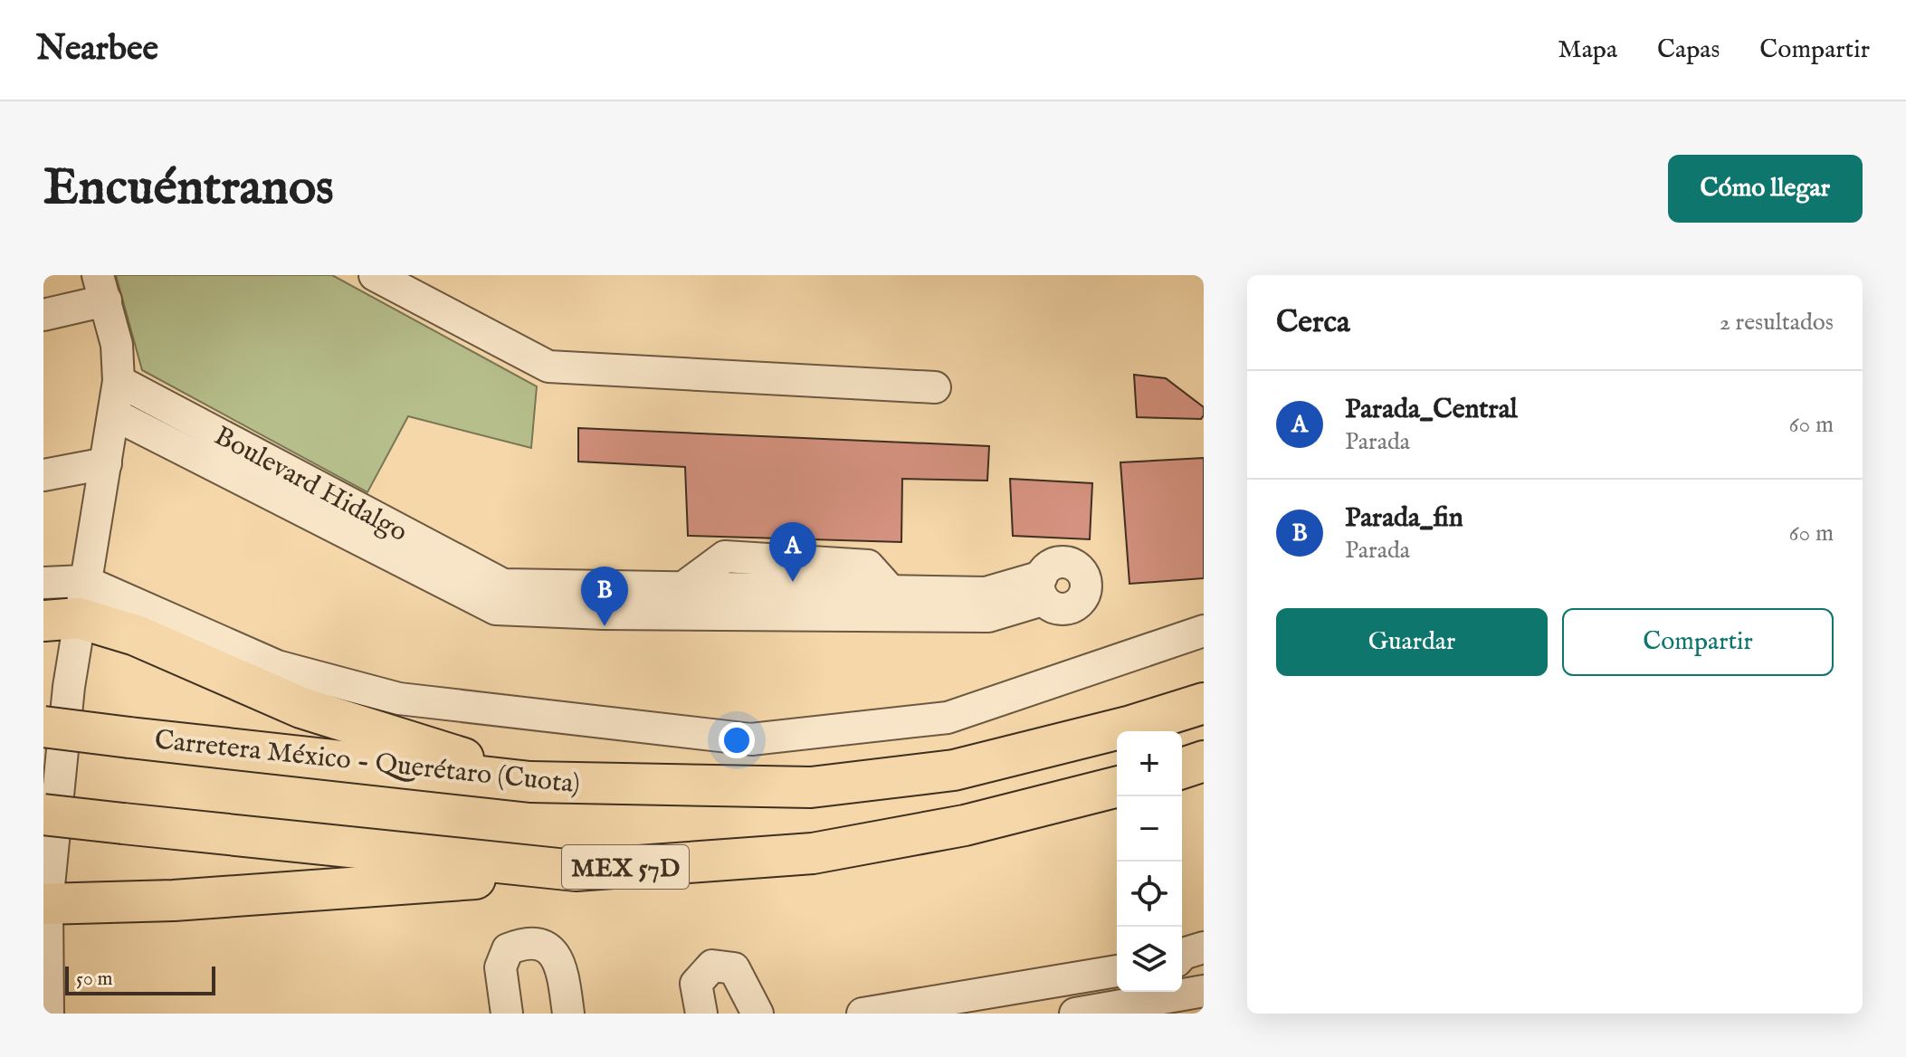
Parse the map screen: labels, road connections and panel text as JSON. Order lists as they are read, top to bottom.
{
  "streets": {
    "highway": ["Carretera México - Querétaro (Cuota)", "MEX 57D"],
    "street": ["Boulevard Hidalgo"]
  },
  "scale_bar": "50 m",
  "page": {
    "header": "Nearbee",
    "nav": ["Mapa", "Capas", "Compartir"],
    "buttons": [
      "Cómo llegar",
      ["Guardar", "Compartir"]
    ],
    "title": "Encuéntranos",
    "heading": ["Cerca", "2 resultados"],
    "list": [
      {
        "mark": "A",
        "name": "Parada_Central",
        "note": "Parada",
        "value": "60 m"
      },
      {
        "mark": "B",
        "name": "Parada_fin",
        "note": "Parada",
        "value": "60 m"
      }
    ],
    "pins": ["A", "B"],
    "map_buttons": ["+", "−"],
    "scale": "50 m"
  }
}
